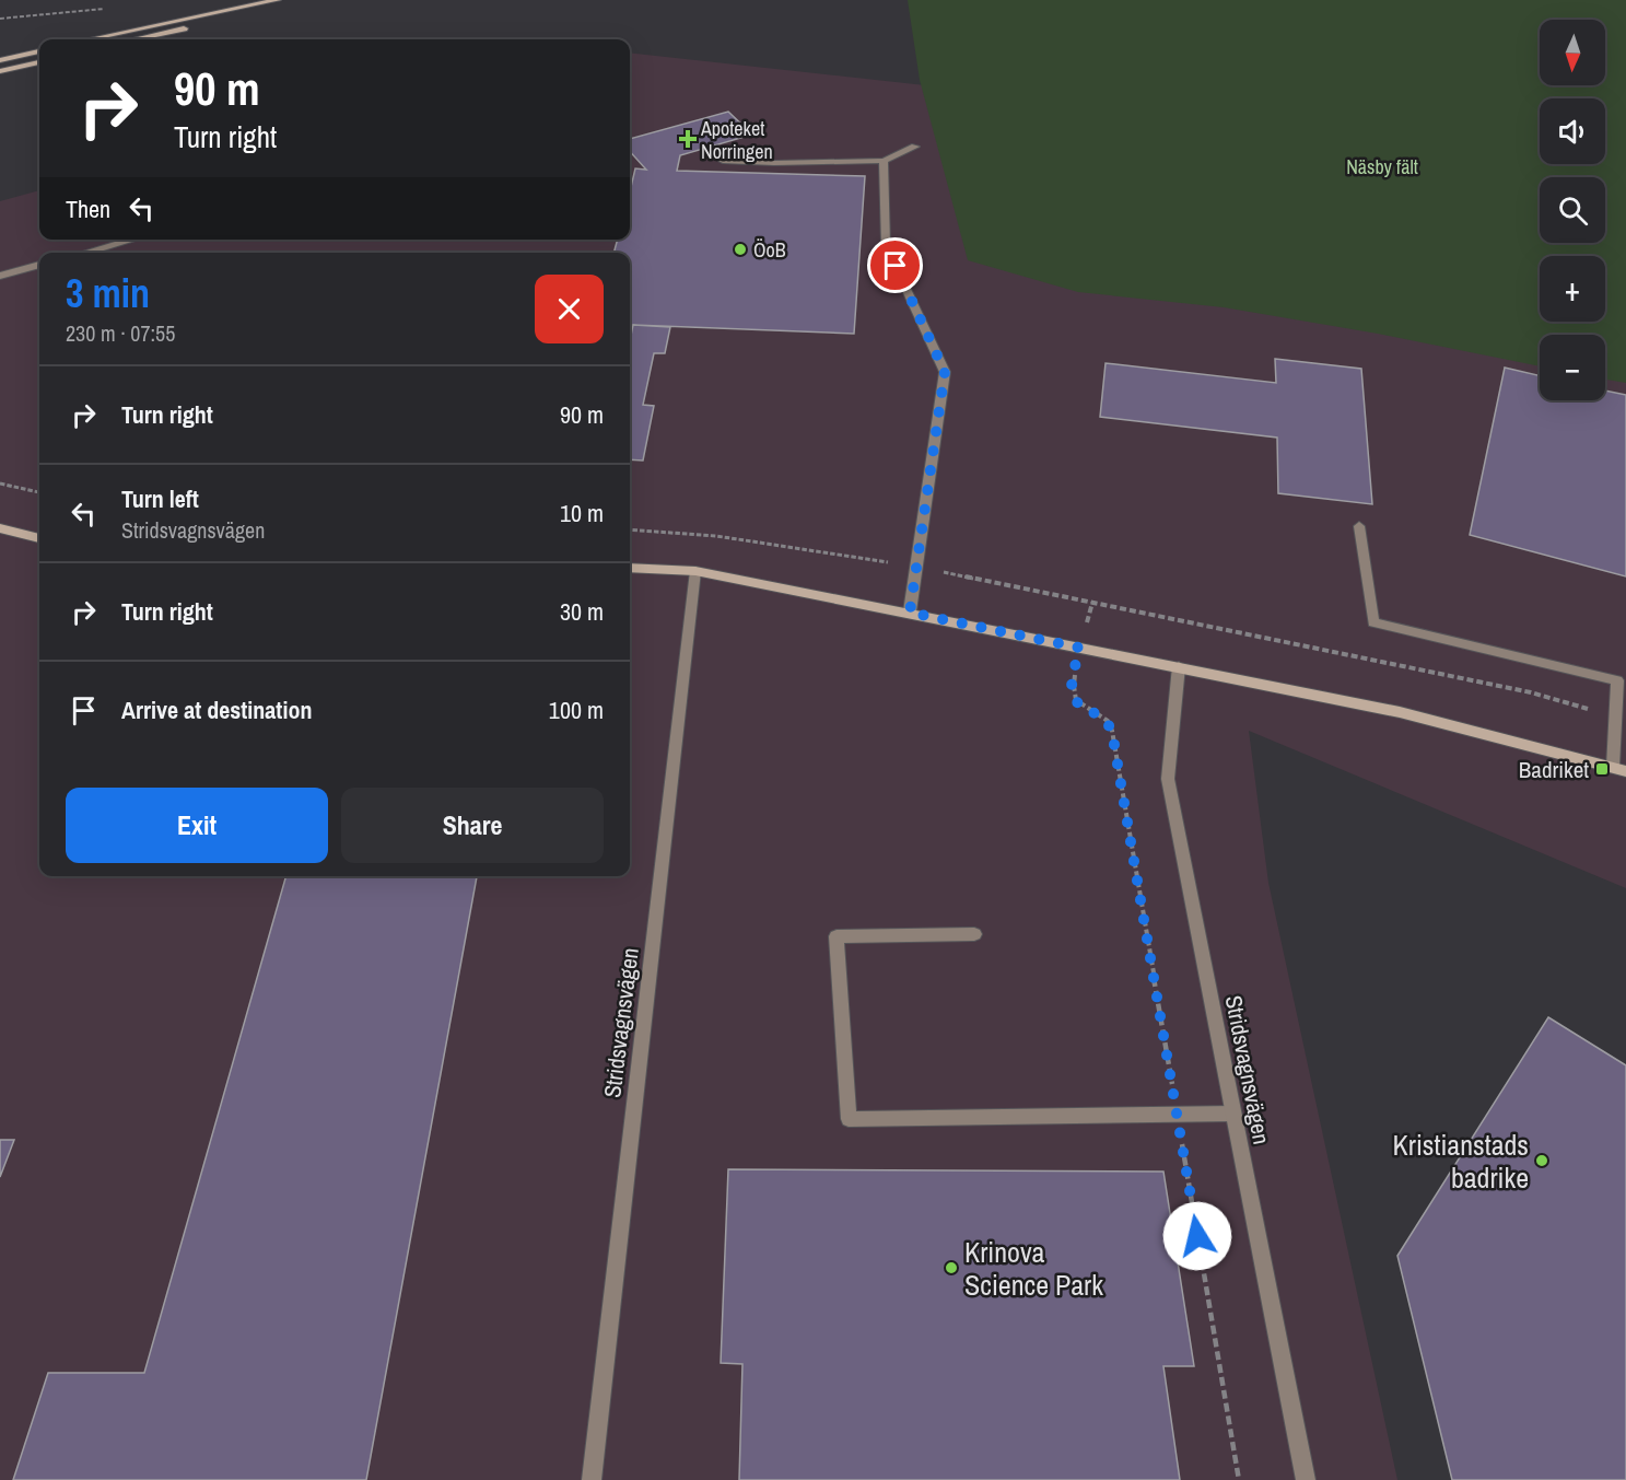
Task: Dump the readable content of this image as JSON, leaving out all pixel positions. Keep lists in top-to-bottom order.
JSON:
{
  "streets": {
    "street": ["Stridsvagnsvägen"]
  },
  "parks": ["Näsby fält"],
  "places": {
    "health": ["Apoteket Norringen"],
    "other": ["ÖoB", "Kristianstads badrike", "Krinova Science Park"],
    "transit": ["Badriket"]
  },
  "north": "bottom",
  "page": {
    "map_buttons": ["+", "−"],
    "turn": ["90 m", "Turn right"],
    "then": "Then",
    "heading": ["3 min", "230 m · 07:55"],
    "list": [
      {
        "name": "Turn right",
        "value": "90 m"
      },
      {
        "name": "Turn left",
        "note": "Stridsvagnsvägen",
        "value": "10 m"
      },
      {
        "name": "Turn right",
        "value": "30 m"
      },
      {
        "name": "Arrive at destination",
        "value": "100 m"
      }
    ],
    "buttons": ["Exit", "Share"]
  }
}
